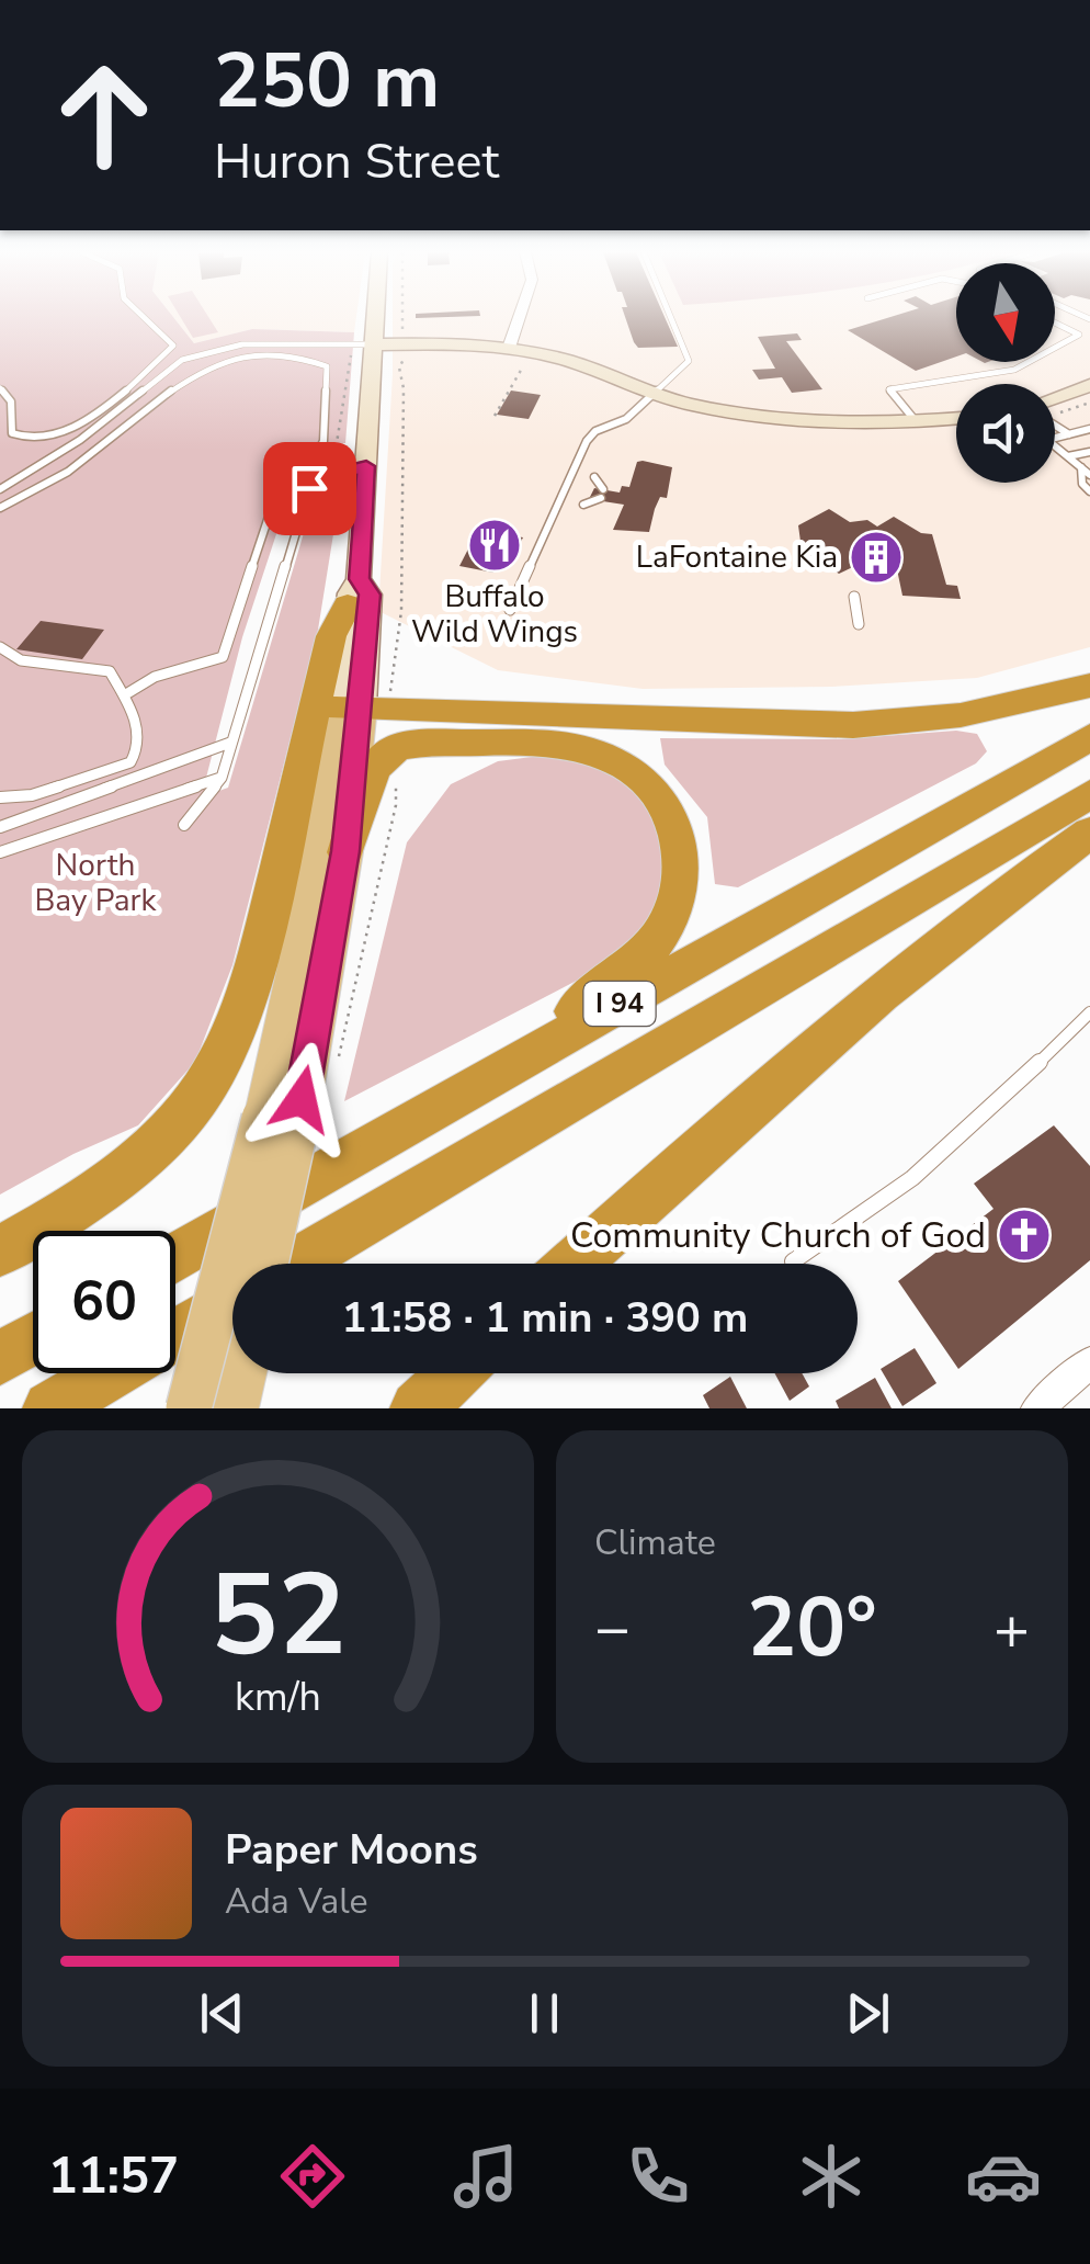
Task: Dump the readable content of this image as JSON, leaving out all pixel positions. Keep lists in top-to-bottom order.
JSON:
{
  "streets": {
    "highway": ["I 94"]
  },
  "parks": ["North Bay Park"],
  "places": {
    "restaurant": ["Buffalo Wild Wings"],
    "building": ["LaFontaine Kia"],
    "church": ["Community Church of God"]
  },
  "north": "bottom",
  "page": {
    "turn": ["250 m", "Huron Street"],
    "limit": "60",
    "trip": "11:58 · 1 min · 390 m",
    "tile": "Climate",
    "heat": ["−", "20°", "+"],
    "song": ["Paper Moons", "Ada Vale"],
    "tabs": "11:57",
    "gauge": ["52", "km/h"]
  }
}
